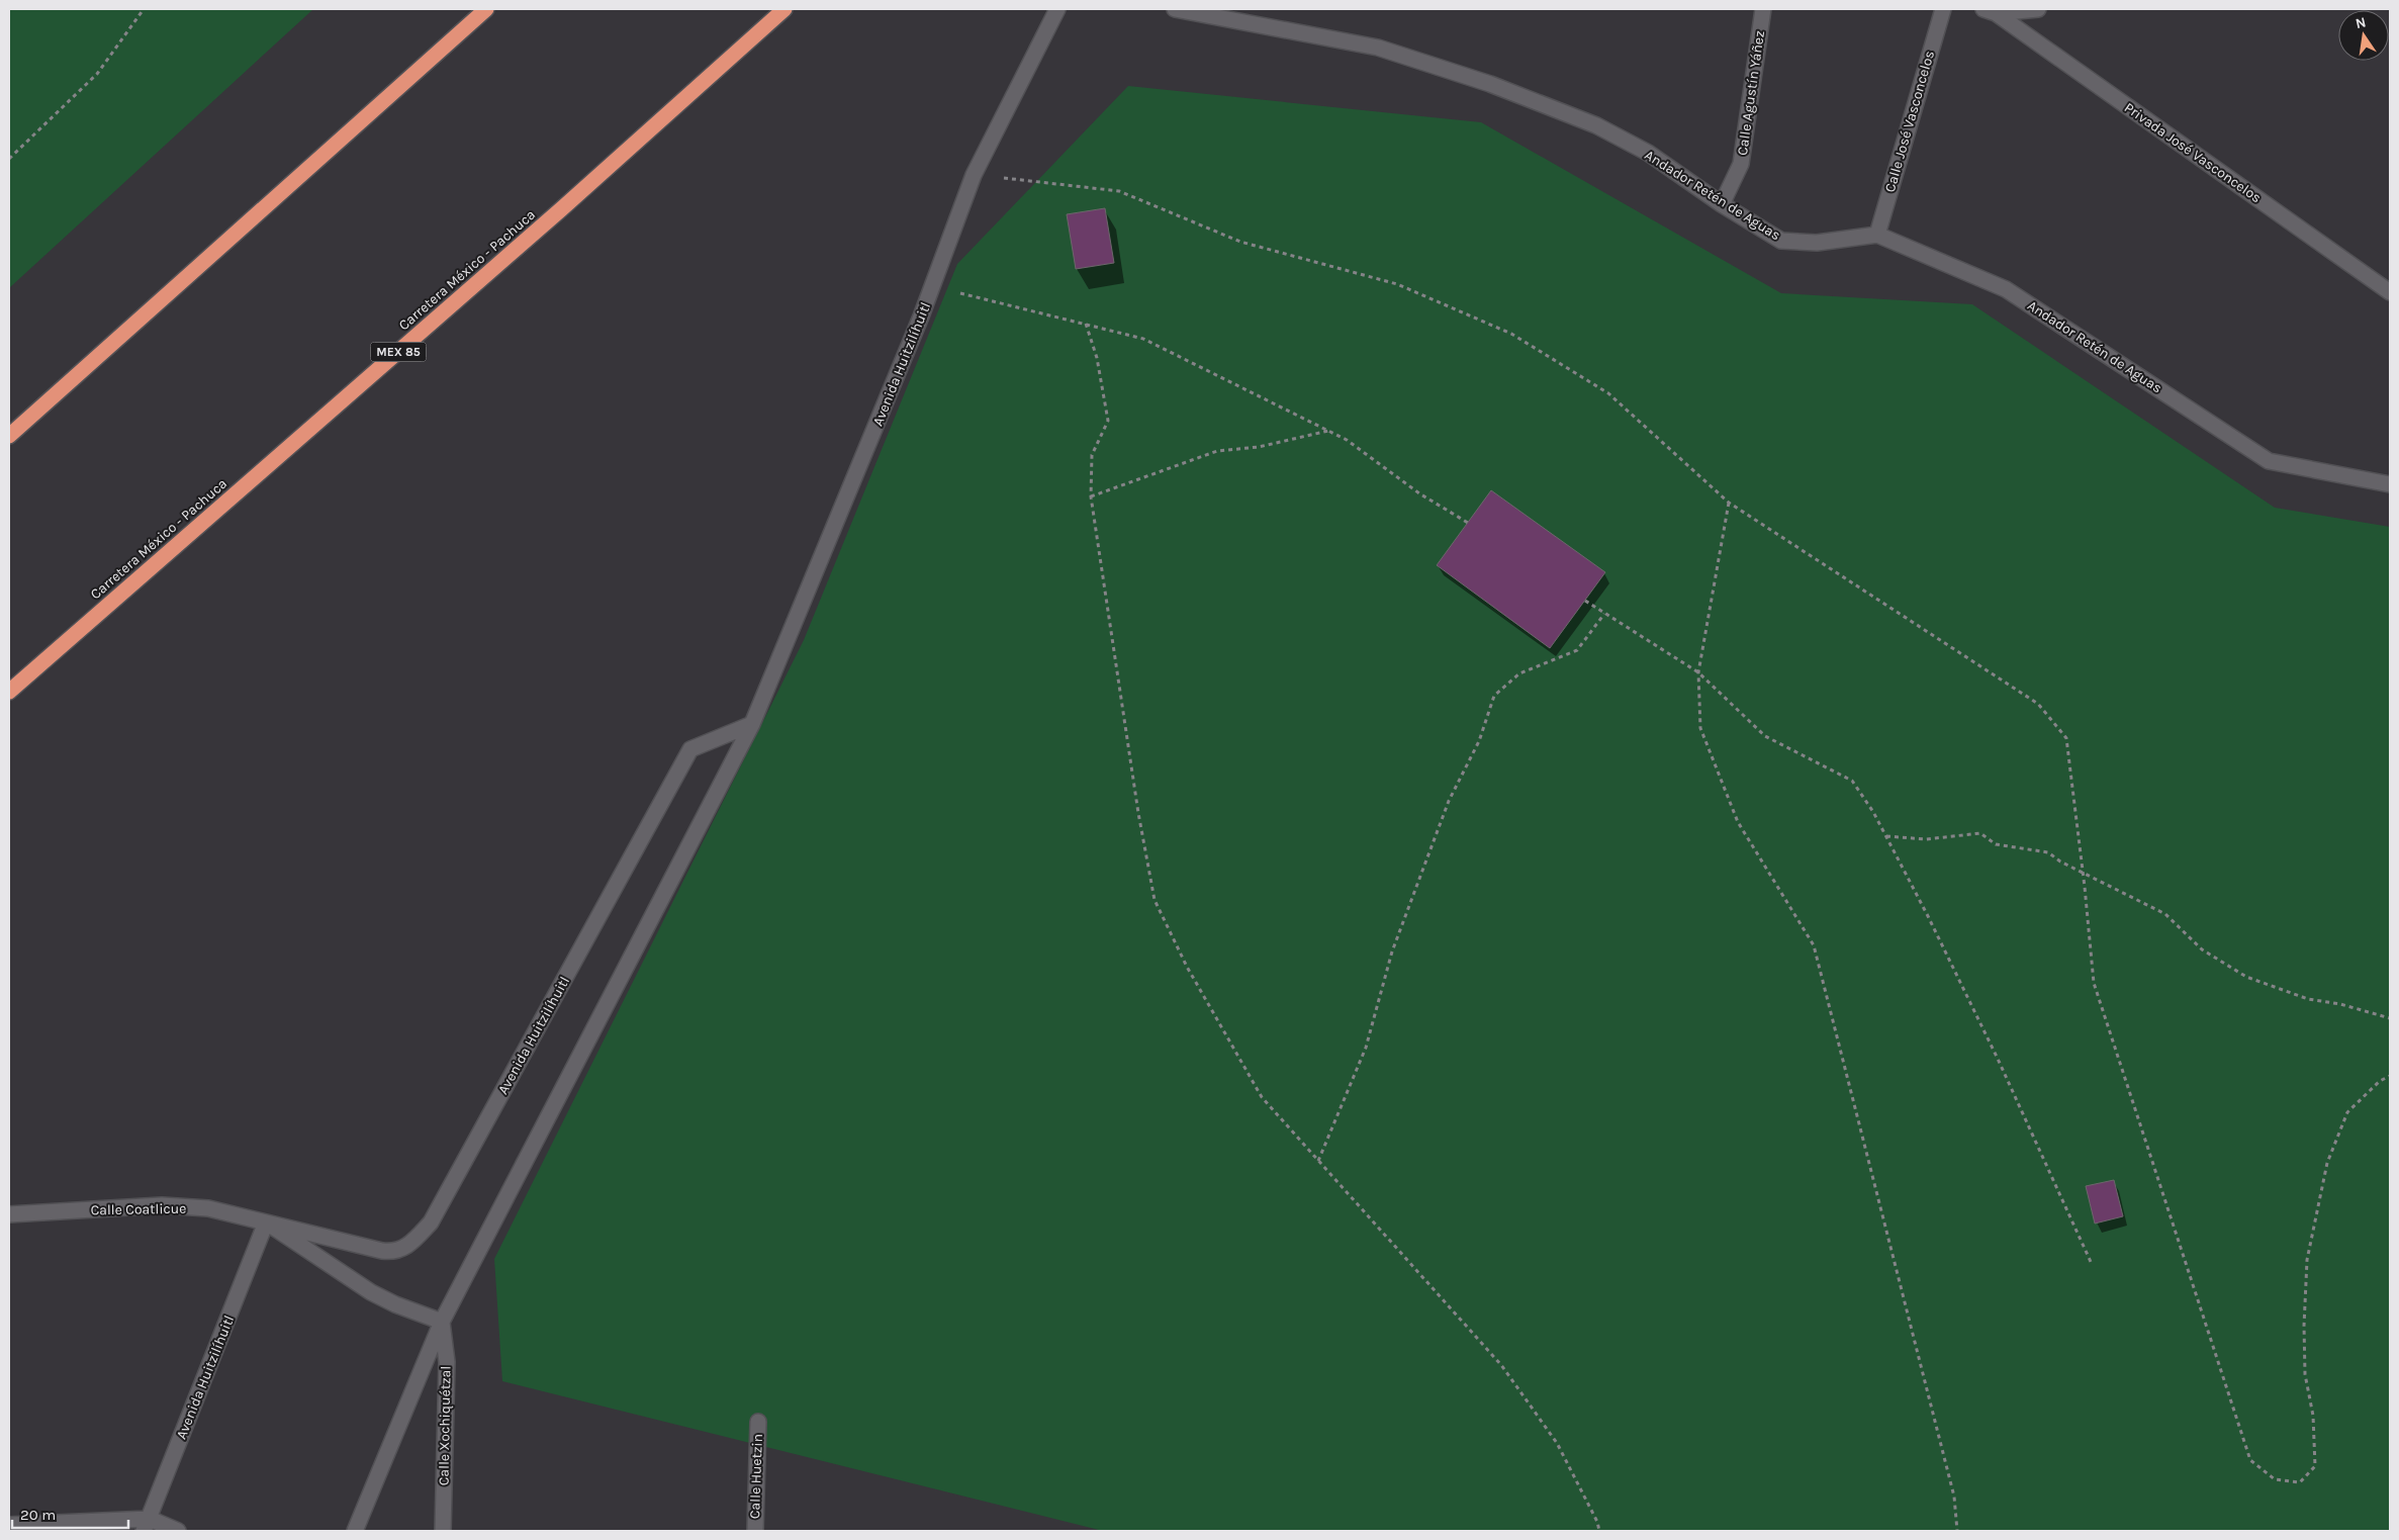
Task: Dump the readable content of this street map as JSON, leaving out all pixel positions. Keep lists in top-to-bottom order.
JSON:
{
  "streets": {
    "highway": ["Carretera México - Pachuca", "MEX 85"],
    "street": [
      "Calle Agustín Yáñez",
      "Calle José Vasconcelos",
      "Privada José Vasconcelos",
      "Andador Retén de Aguas",
      "Avenida Huitzilíhuitl",
      "Calle Coatlicue",
      "Calle Xochiquétzal",
      "Calle Huetzin"
    ]
  },
  "crossings": [
    ["Calle Agustín Yáñez", "Andador Retén de Aguas"],
    ["Calle José Vasconcelos", "Andador Retén de Aguas"],
    ["Avenida Huitzilíhuitl", "Calle Coatlicue"],
    ["Avenida Huitzilíhuitl", "Calle Xochiquétzal"]
  ],
  "scale_bar": "20 m",
  "north": "top"
}
